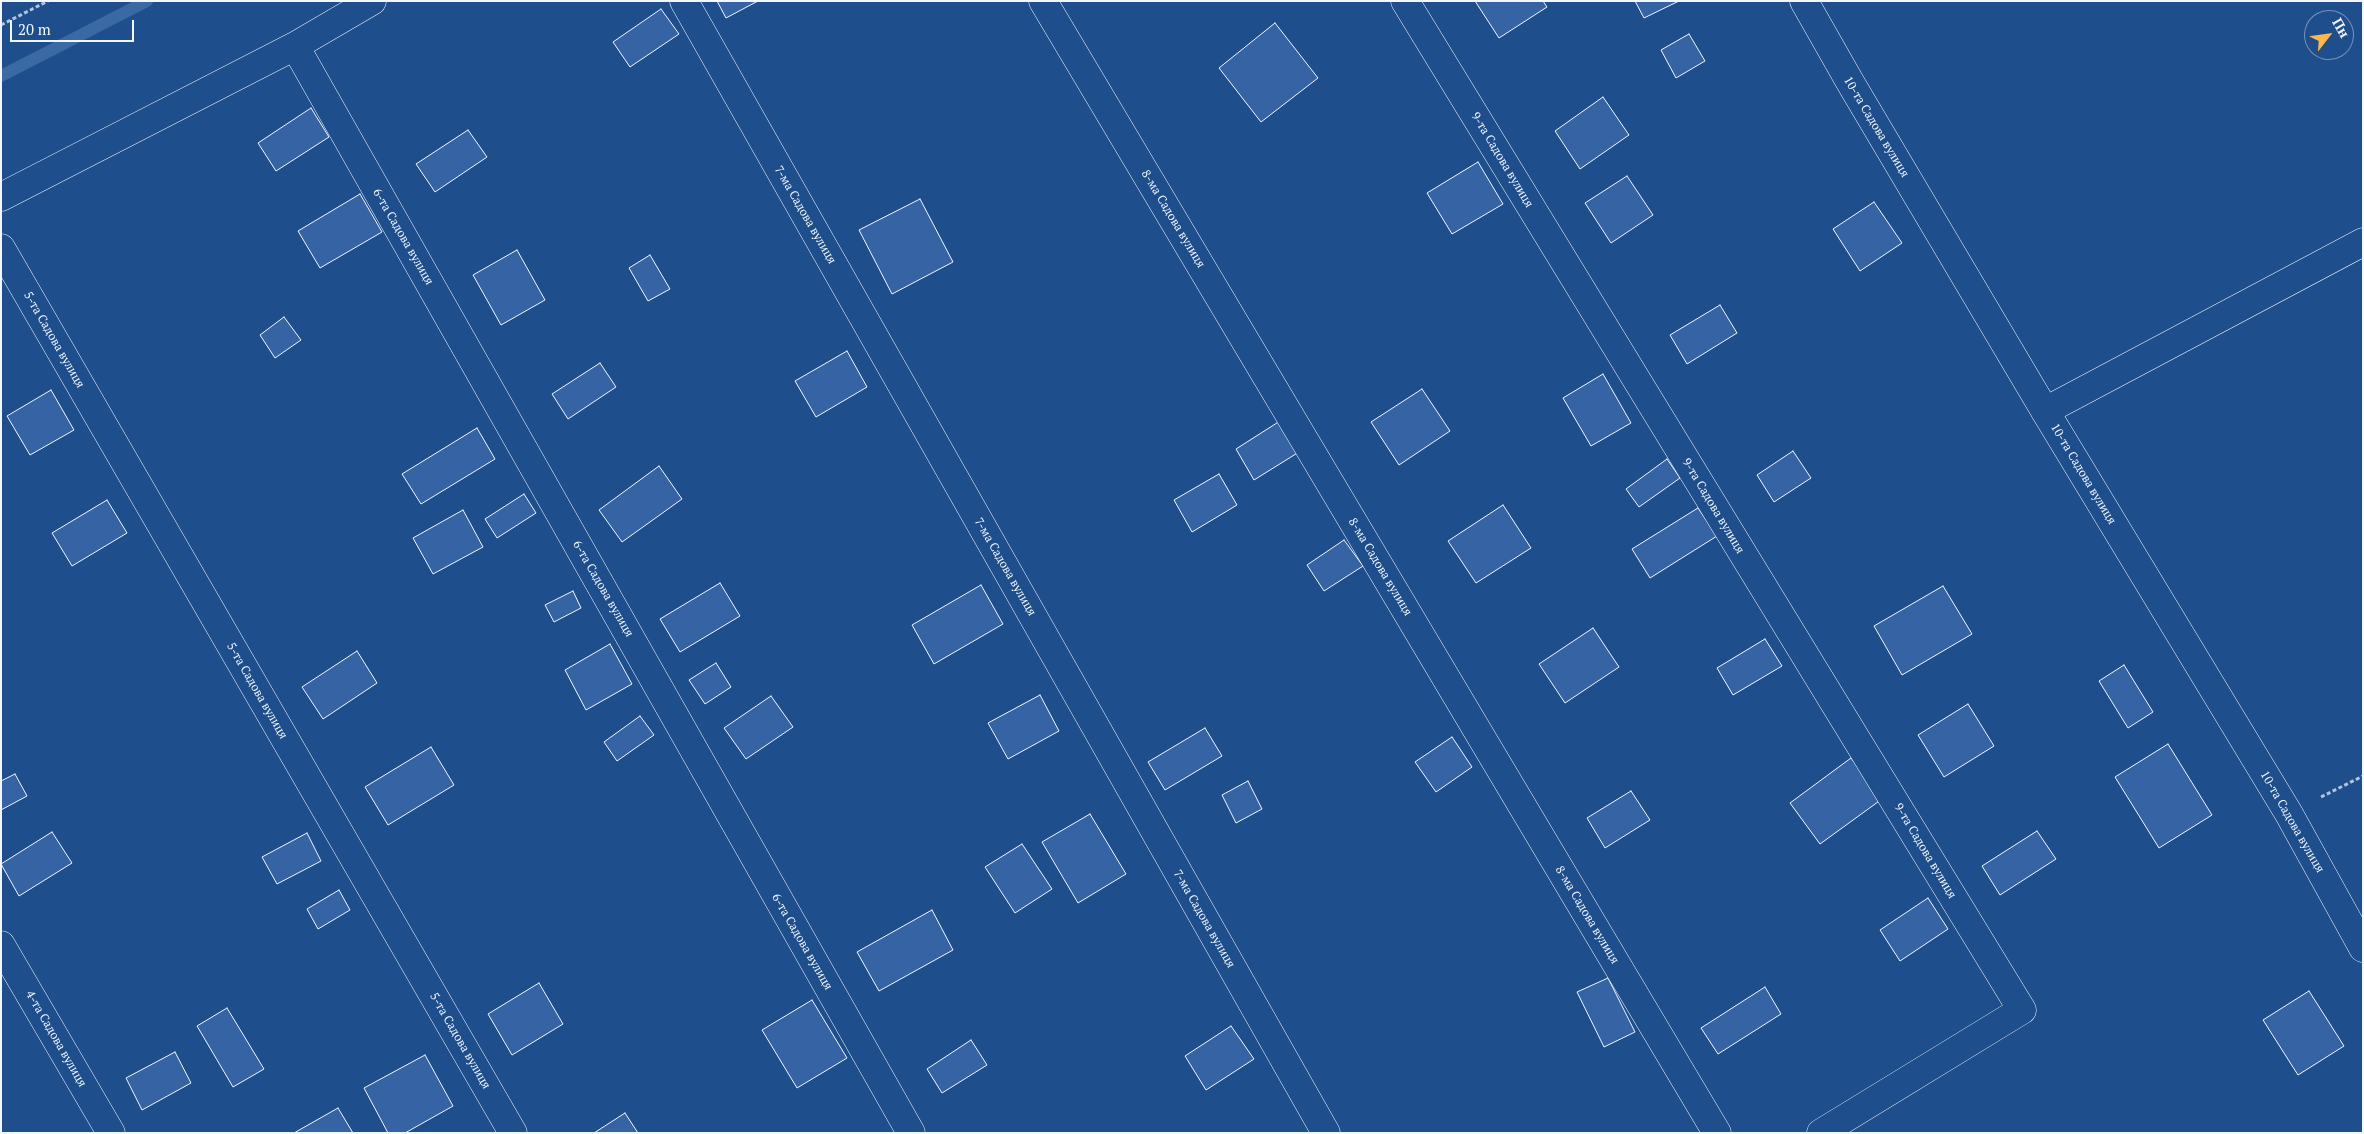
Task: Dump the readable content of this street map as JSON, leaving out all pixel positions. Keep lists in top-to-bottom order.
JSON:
{
  "streets": {
    "street": [
      "10-та Садова вулиця",
      "9-та Садова вулиця",
      "7-ма Садова вулиця",
      "8-ма Садова вулиця",
      "6-та Садова вулиця",
      "5-та Садова вулиця",
      "4-та Садова вулиця"
    ]
  },
  "scale_bar": "20 m",
  "north": "top right"
}
